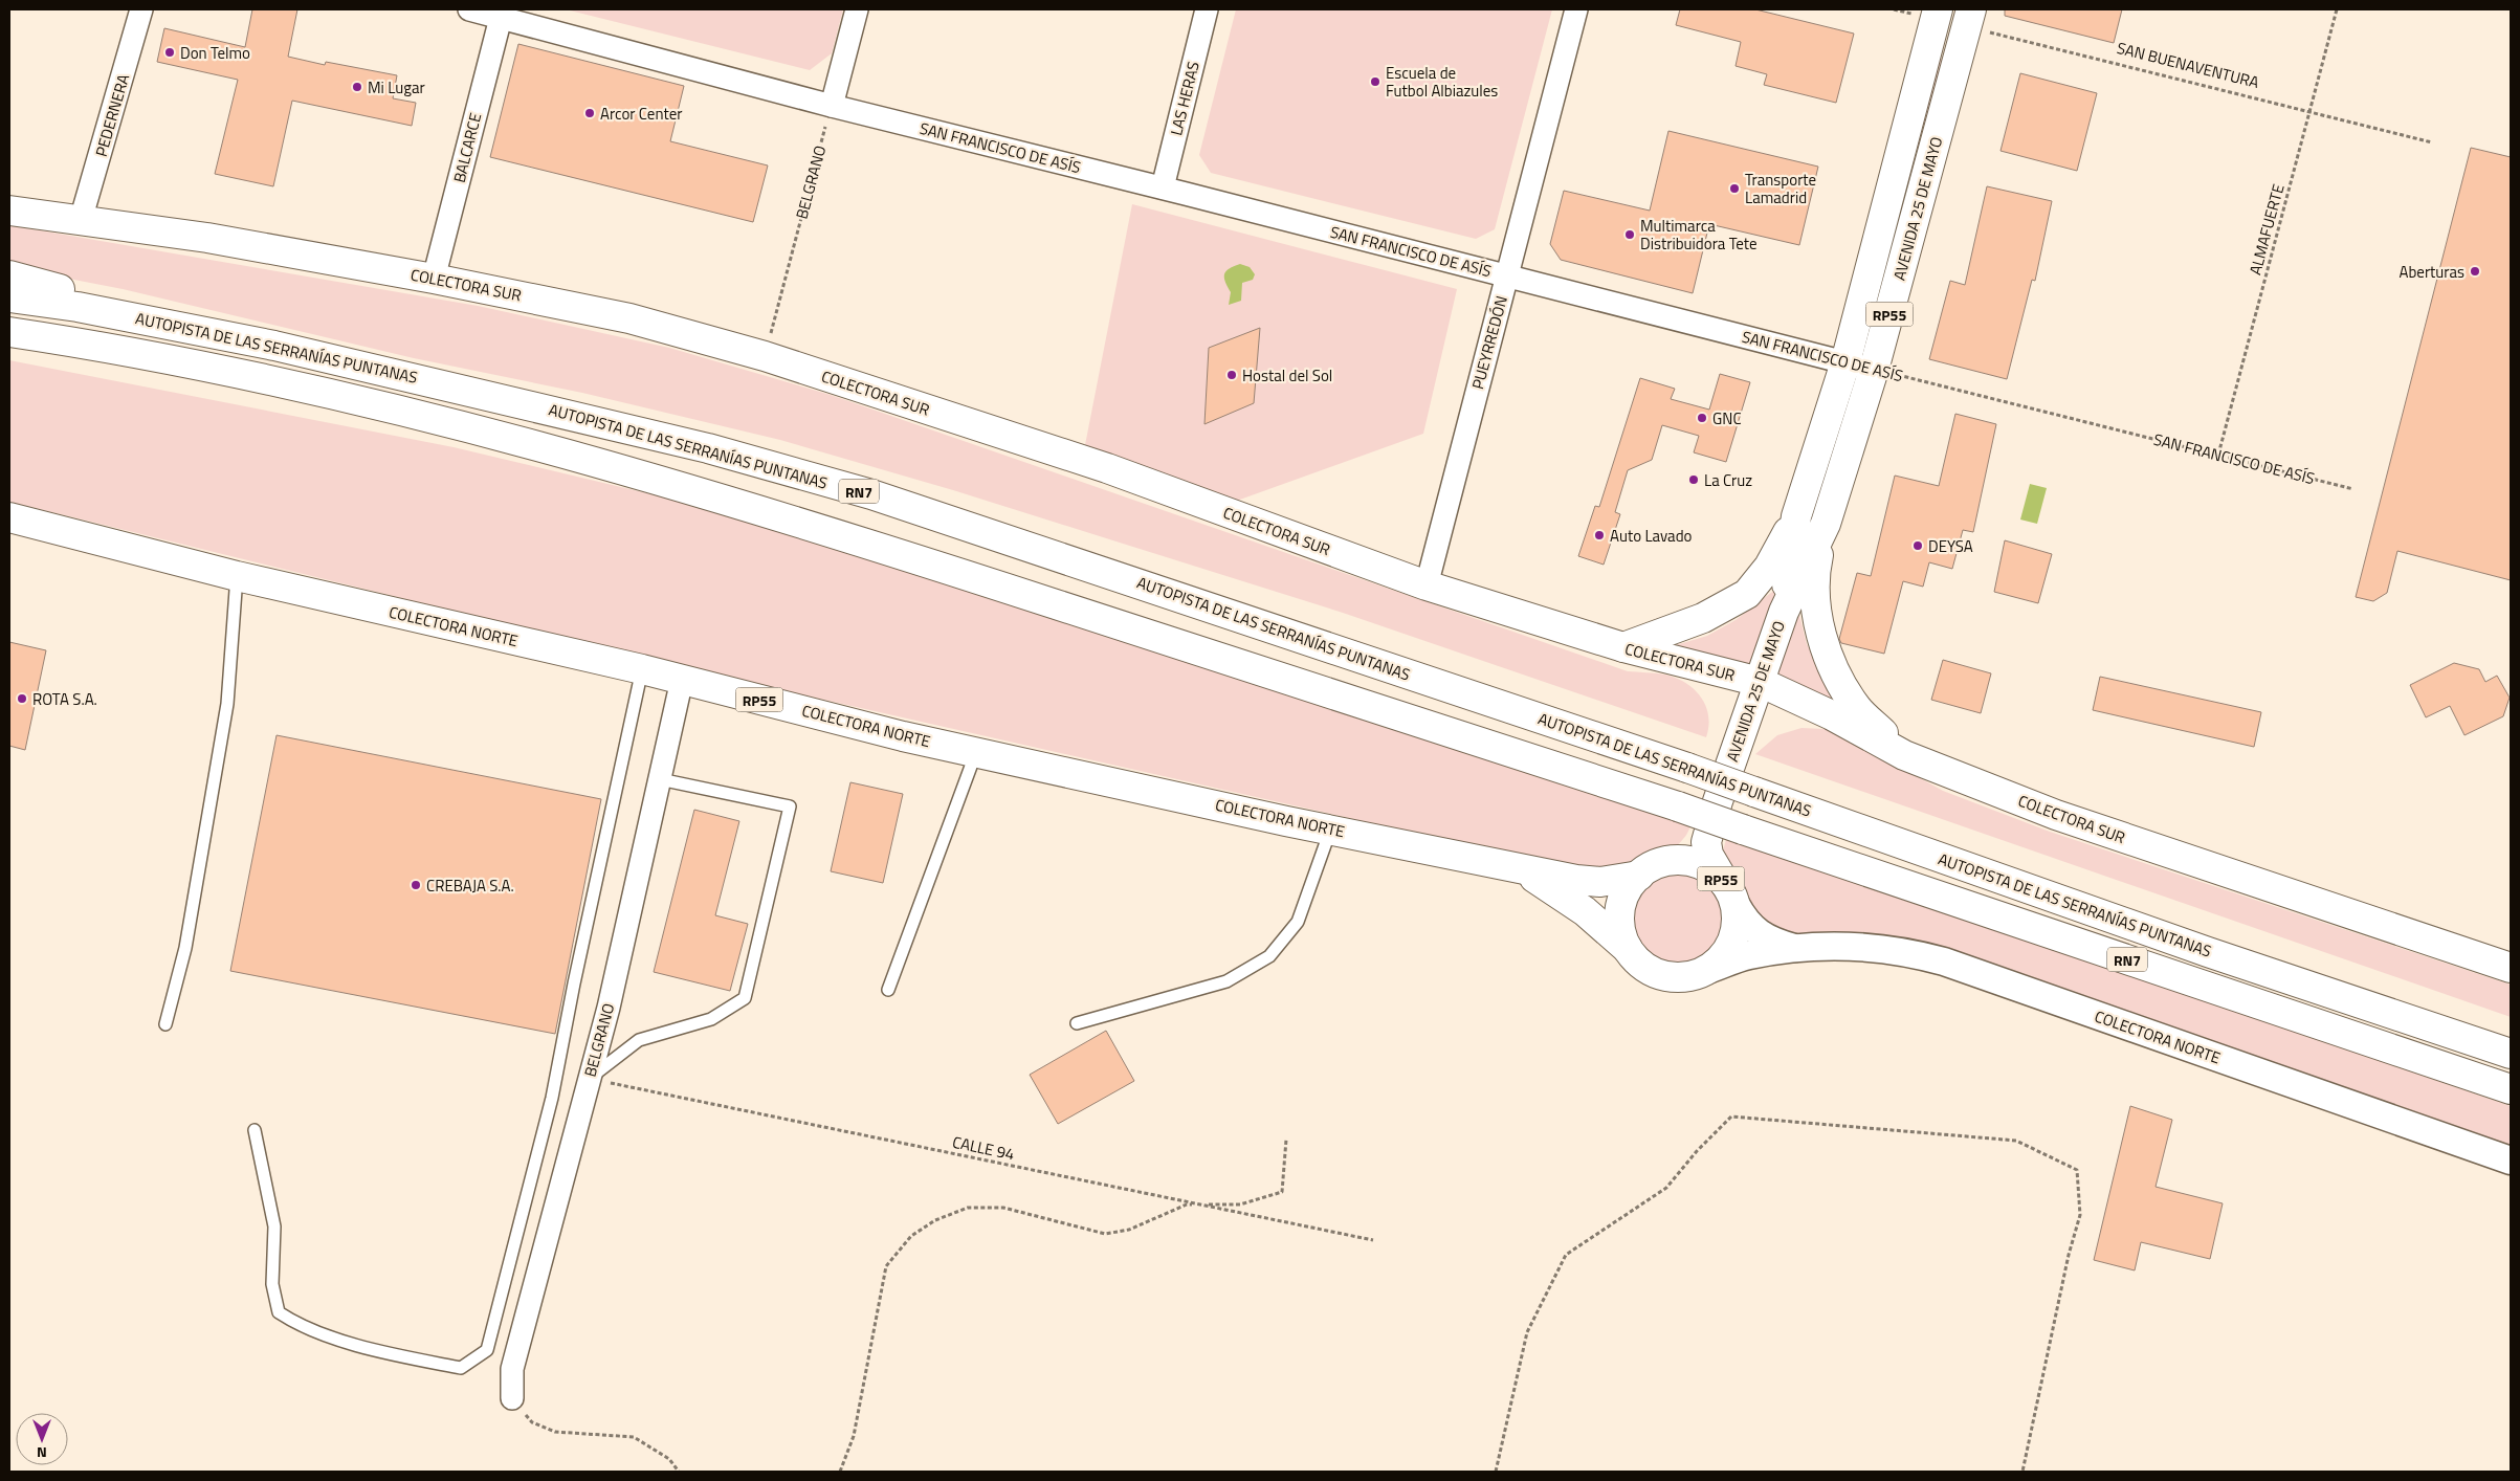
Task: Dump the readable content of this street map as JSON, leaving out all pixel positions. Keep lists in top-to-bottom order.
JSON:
{
  "streets": {
    "main road": [
      "AVENIDA 25 DE MAYO",
      "COLECTORA SUR",
      "RP55",
      "AUTOPISTA DE LAS SERRANÍAS PUNTANAS",
      "RN7",
      "COLECTORA NORTE"
    ],
    "street": [
      "LAS HERAS",
      "PEDERNERA",
      "BALCARCE",
      "SAN FRANCISCO DE ASÍS",
      "BELGRANO",
      "PUEYRREDÓN"
    ],
    "path": ["SAN BUENAVENTURA", "ALMAFUERTE", "CALLE 94"]
  },
  "crossings": [
    ["SAN BUENAVENTURA", "AVENIDA 25 DE MAYO"],
    ["SAN BUENAVENTURA", "ALMAFUERTE"],
    ["LAS HERAS", "SAN FRANCISCO DE ASÍS"],
    ["PEDERNERA", "COLECTORA SUR"],
    ["BALCARCE", "SAN FRANCISCO DE ASÍS"],
    ["BALCARCE", "COLECTORA SUR"],
    ["SAN FRANCISCO DE ASÍS", "BELGRANO"],
    ["SAN FRANCISCO DE ASÍS", "AVENIDA 25 DE MAYO"],
    ["SAN FRANCISCO DE ASÍS", "ALMAFUERTE"],
    ["SAN FRANCISCO DE ASÍS", "PUEYRREDÓN"],
    ["BELGRANO", "COLECTORA SUR"],
    ["BELGRANO", "COLECTORA NORTE"],
    ["BELGRANO", "CALLE 94"],
    ["AVENIDA 25 DE MAYO", "COLECTORA SUR"],
    ["AVENIDA 25 DE MAYO", "RP55"],
    ["AVENIDA 25 DE MAYO", "COLECTORA NORTE"],
    ["COLECTORA SUR", "PUEYRREDÓN"],
    ["RP55", "COLECTORA NORTE"]
  ],
  "places": [
    "Don Telmo",
    "Escuela de Futbol Albiazules",
    "Mi Lugar",
    "Arcor Center",
    "Transporte Lamadrid",
    "Multimarca Distribuidora Tete",
    "Aberturas",
    "Hostal del Sol",
    "GNC",
    "La Cruz",
    "Auto Lavado",
    "DEYSA",
    "ROTA S.A.",
    "CREBAJA S.A."
  ],
  "north": "bottom"
}
